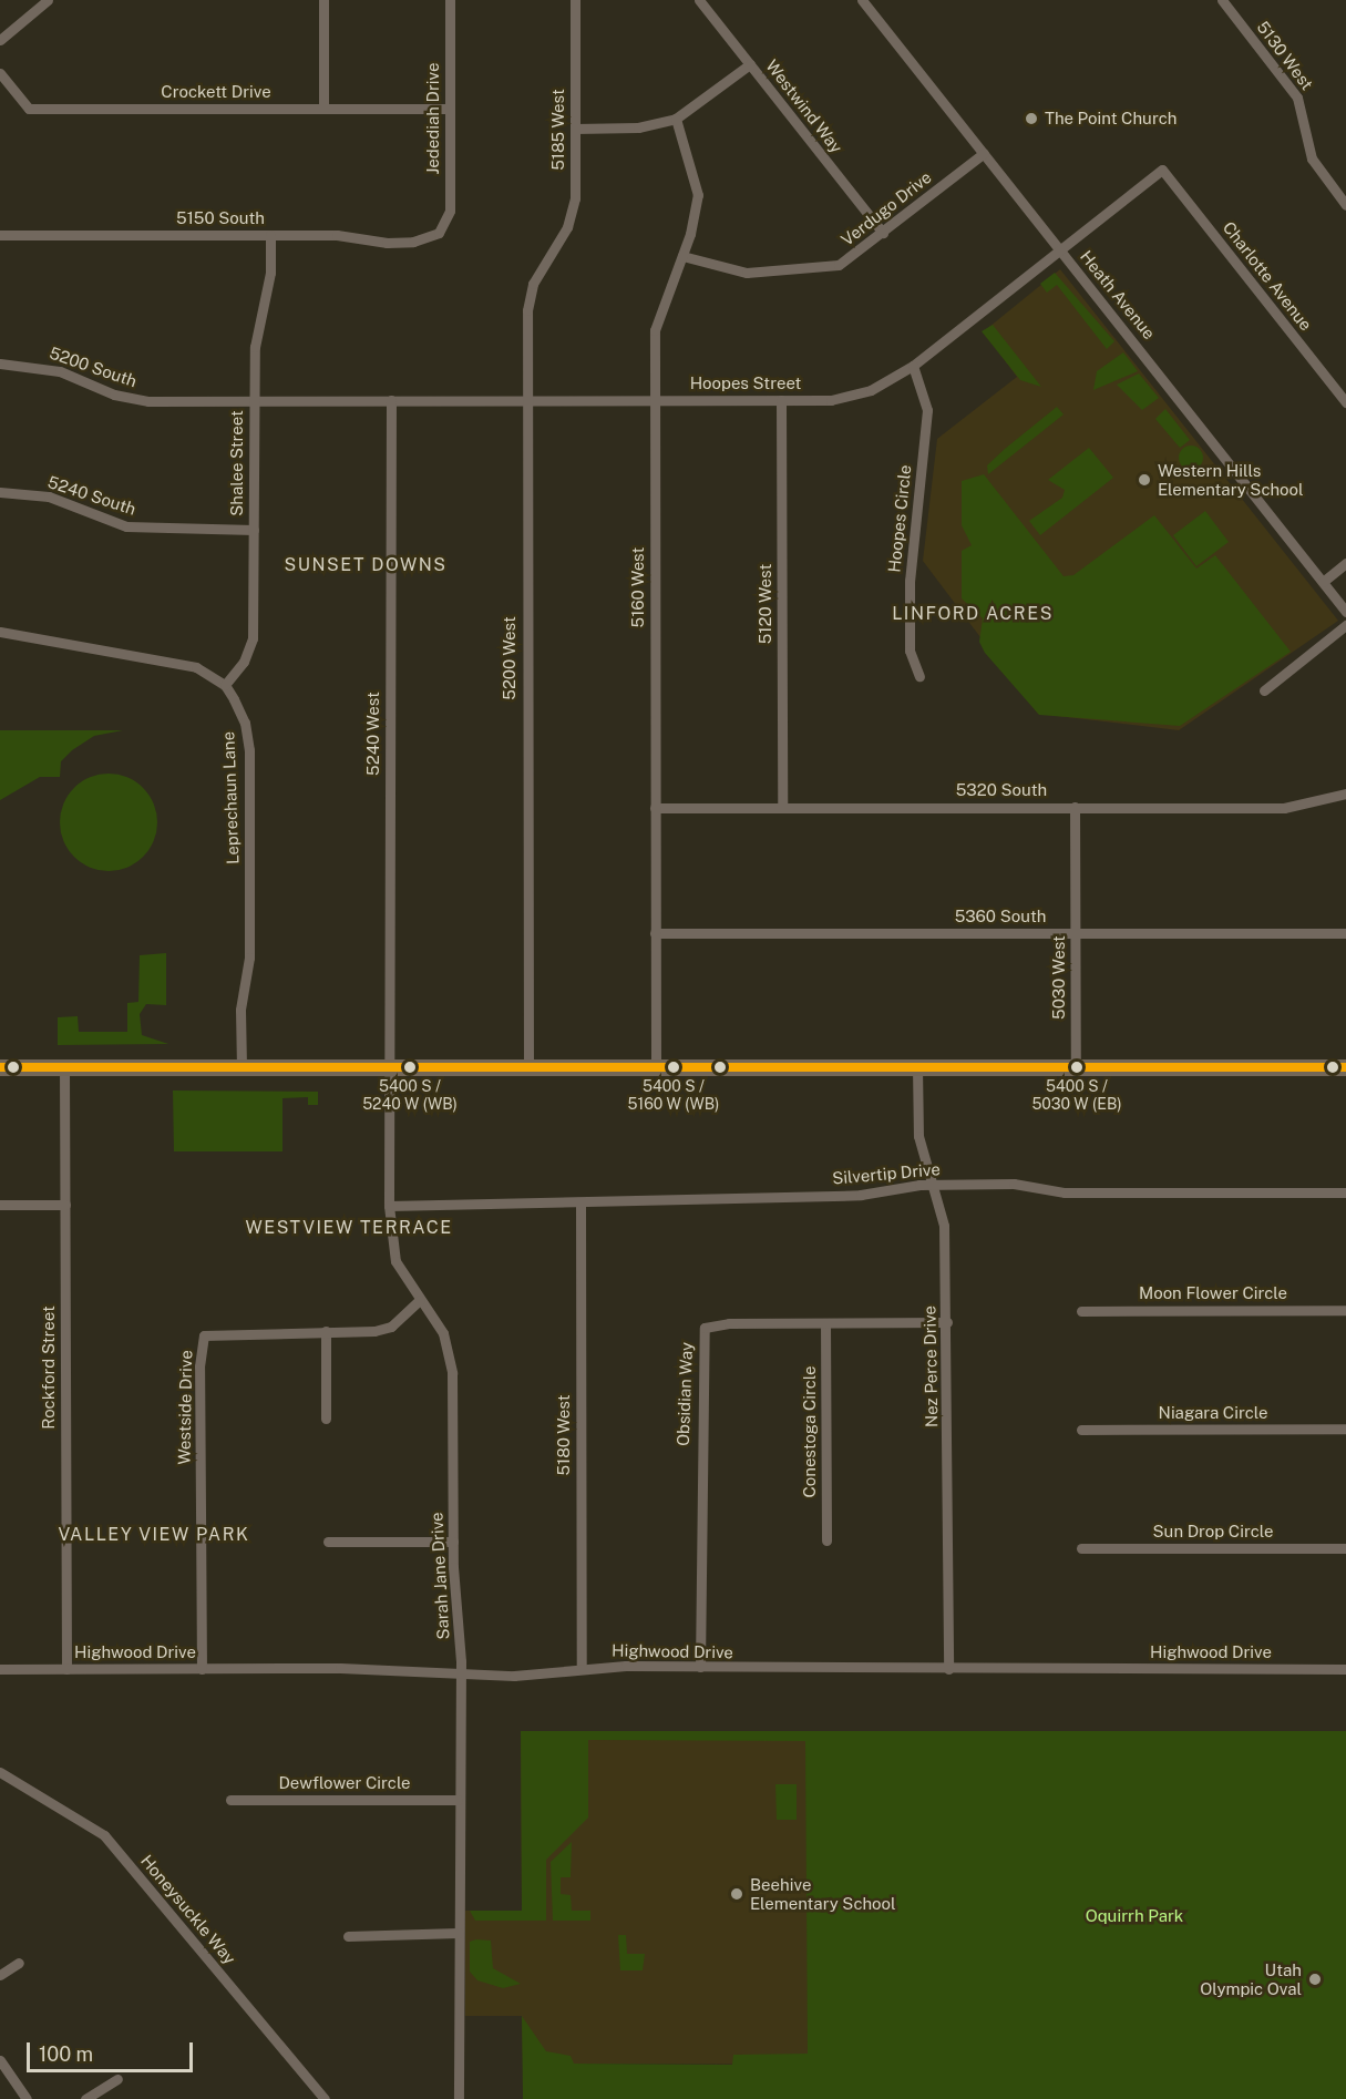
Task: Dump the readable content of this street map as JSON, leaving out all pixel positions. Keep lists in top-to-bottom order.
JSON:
{
  "streets": {
    "street": [
      "5130 West",
      "Crockett Drive",
      "Westwind Way",
      "Jedediah Drive",
      "5185 West",
      "Verdugo Drive",
      "5150 South",
      "Charlotte Avenue",
      "Heath Avenue",
      "5200 South",
      "Hoopes Street",
      "Shalee Street",
      "5240 South",
      "Hoopes Circle",
      "5160 West",
      "5120 West",
      "5200 West",
      "5240 West",
      "5320 South",
      "Leprechaun Lane",
      "5360 South",
      "5030 West",
      "Silvertip Drive",
      "Moon Flower Circle",
      "Nez Perce Drive",
      "Rockford Street",
      "Obsidian Way",
      "Westside Drive",
      "Niagara Circle",
      "Conestoga Circle",
      "5180 West",
      "Sun Drop Circle",
      "Sarah Jane Drive",
      "Highwood Drive",
      "Dewflower Circle",
      "Honeysuckle Way"
    ]
  },
  "crossings": [
    ["Crockett Drive", "Jedediah Drive"],
    ["Westwind Way", "Verdugo Drive"],
    ["Jedediah Drive", "5150 South"],
    ["5185 West", "5200 West"],
    ["Verdugo Drive", "Heath Avenue"],
    ["Verdugo Drive", "5160 West"],
    ["5150 South", "Shalee Street"],
    ["Charlotte Avenue", "Hoopes Street"],
    ["Heath Avenue", "Hoopes Street"],
    ["5200 South", "Hoopes Street"],
    ["5200 South", "Shalee Street"],
    ["Hoopes Street", "Shalee Street"],
    ["Hoopes Street", "Hoopes Circle"],
    ["Hoopes Street", "5160 West"],
    ["Hoopes Street", "5120 West"],
    ["Hoopes Street", "5200 West"],
    ["Hoopes Street", "5240 West"],
    ["Shalee Street", "5240 South"],
    ["Shalee Street", "Leprechaun Lane"],
    ["5160 West", "5320 South"],
    ["5160 West", "5360 South"],
    ["5120 West", "5320 South"],
    ["5240 West", "Sarah Jane Drive"],
    ["5320 South", "5030 West"],
    ["5360 South", "5030 West"],
    ["Silvertip Drive", "Nez Perce Drive"],
    ["Silvertip Drive", "5180 West"],
    ["Silvertip Drive", "Sarah Jane Drive"],
    ["Nez Perce Drive", "Obsidian Way"],
    ["Nez Perce Drive", "Highwood Drive"],
    ["Rockford Street", "Highwood Drive"],
    ["Obsidian Way", "Conestoga Circle"],
    ["Obsidian Way", "Highwood Drive"],
    ["Westside Drive", "Sarah Jane Drive"],
    ["Westside Drive", "Highwood Drive"],
    ["5180 West", "Highwood Drive"],
    ["Sarah Jane Drive", "Highwood Drive"],
    ["Sarah Jane Drive", "Dewflower Circle"]
  ],
  "districts": [
    "SUNSET DOWNS",
    "LINFORD ACRES",
    "WESTVIEW TERRACE",
    "VALLEY VIEW PARK"
  ],
  "parks": ["Oquirrh Park"],
  "places": [
    "The Point Church",
    "Western Hills Elementary School",
    "5400 S / 5240 W (WB)",
    "5400 S / 5160 W (WB)",
    "5400 S / 5030 W (EB)",
    "Beehive Elementary School",
    "Utah Olympic Oval"
  ],
  "scale_bar": "100 m"
}
